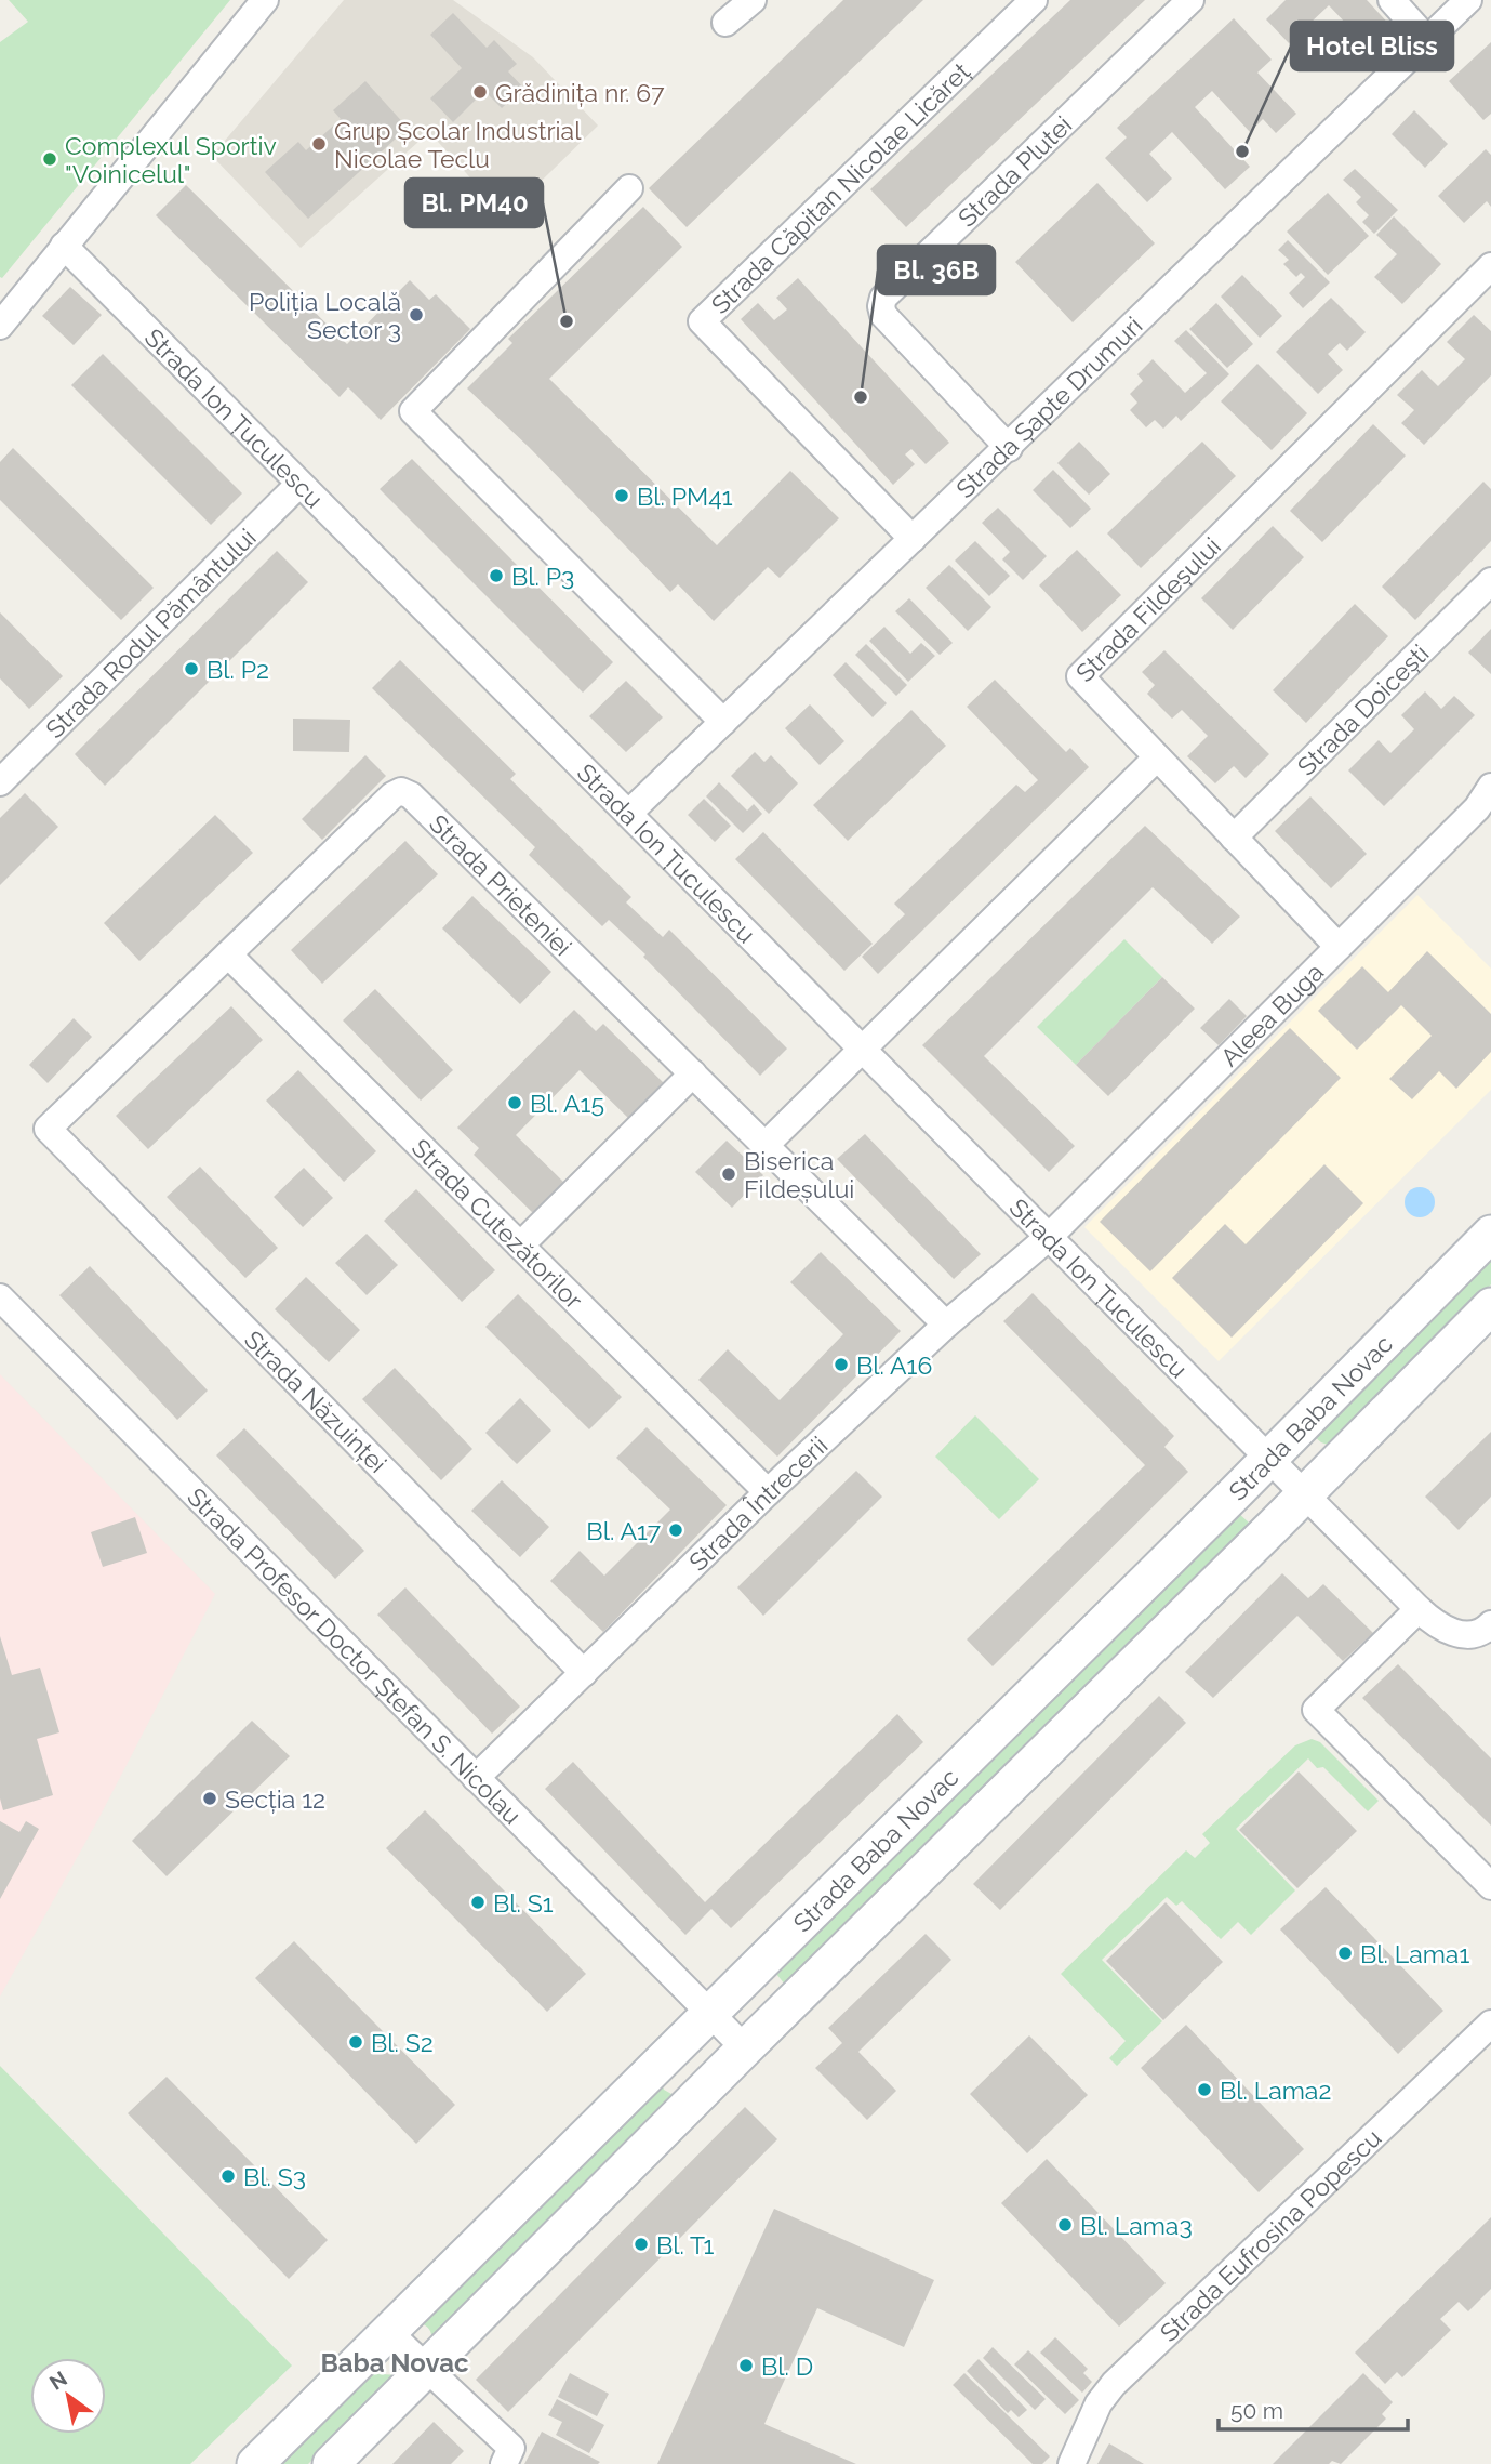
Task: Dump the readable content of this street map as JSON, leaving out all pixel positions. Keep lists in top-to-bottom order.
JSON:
{
  "streets": {
    "main road": ["Strada Baba Novac"],
    "street": [
      "Strada Plutei",
      "Strada Căpitan Nicolae Licăreț",
      "Strada Șapte Drumuri",
      "Strada Ion Țuculescu",
      "Strada Fildeșului",
      "Strada Rodul Pământului",
      "Strada Doicești",
      "Strada Prieteniei",
      "Aleea Buga",
      "Strada Cutezătorilor",
      "Strada Năzuinței",
      "Strada Întrecerii",
      "Strada Profesor Doctor Ștefan S. Nicolau",
      "Strada Eufrosina Popescu"
    ]
  },
  "crossings": [
    ["Strada Plutei", "Strada Șapte Drumuri"],
    ["Strada Căpitan Nicolae Licăreț", "Strada Șapte Drumuri"],
    ["Strada Șapte Drumuri", "Strada Ion Țuculescu"],
    ["Strada Ion Țuculescu", "Strada Rodul Pământului"],
    ["Strada Ion Țuculescu", "Aleea Buga"],
    ["Strada Ion Țuculescu", "Strada Baba Novac"],
    ["Strada Ion Țuculescu", "Strada Întrecerii"],
    ["Strada Prieteniei", "Strada Cutezătorilor"],
    ["Strada Prieteniei", "Strada Năzuinței"],
    ["Strada Prieteniei", "Strada Întrecerii"],
    ["Aleea Buga", "Strada Întrecerii"],
    ["Strada Cutezătorilor", "Strada Întrecerii"],
    ["Strada Năzuinței", "Strada Întrecerii"],
    ["Strada Baba Novac", "Strada Profesor Doctor Ștefan S. Nicolau"],
    ["Strada Întrecerii", "Strada Profesor Doctor Ștefan S. Nicolau"]
  ],
  "districts": ["Baba Novac"],
  "places": [
    "Grădinița nr. 67",
    "Grup Școlar Industrial Nicolae Teclu",
    "Hotel Bliss",
    "Complexul Sportiv \"Voinicelul\"",
    "Poliția Locală Sector 3",
    "Bl. PM40",
    "Bl. 36B",
    "Bl. PM41",
    "Bl. P3",
    "Bl. P2",
    "Bl. A15",
    "Biserica Fildeșului",
    "Bl. A16",
    "Bl. A17",
    "Secția 12",
    "Bl. S1",
    "Bl. Lama1",
    "Bl. S2",
    "Bl. Lama2",
    "Bl. S3",
    "Bl. Lama3",
    "Bl. T1",
    "Bl. D"
  ],
  "scale_bar": "50 m",
  "north": "top left"
}
